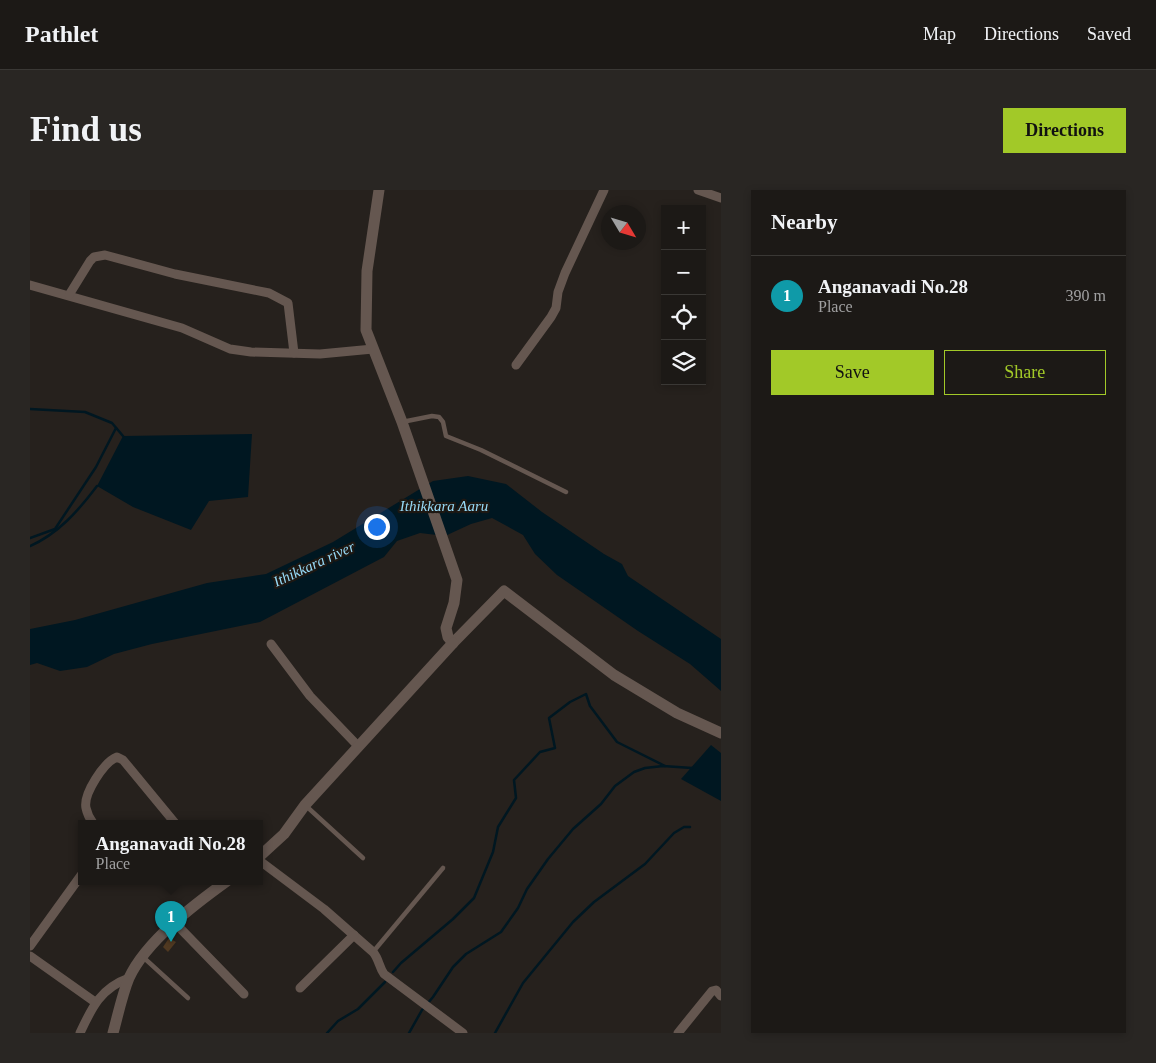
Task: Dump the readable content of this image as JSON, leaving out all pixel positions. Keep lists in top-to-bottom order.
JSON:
{
  "water": ["Ithikkara Aaru", "Ithikkara river"],
  "north": "bottom right",
  "page": {
    "header": "Pathlet",
    "nav": ["Map", "Directions", "Saved"],
    "buttons": [
      "Directions",
      ["Save", "Share"]
    ],
    "title": "Find us",
    "heading": "Nearby",
    "map_buttons": ["+", "−"],
    "list": [
      {
        "mark": "1",
        "name": "Anganavadi No.28",
        "note": "Place",
        "value": "390 m"
      }
    ],
    "popup": ["Anganavadi No.28", "Place"],
    "pins": "1"
  }
}
